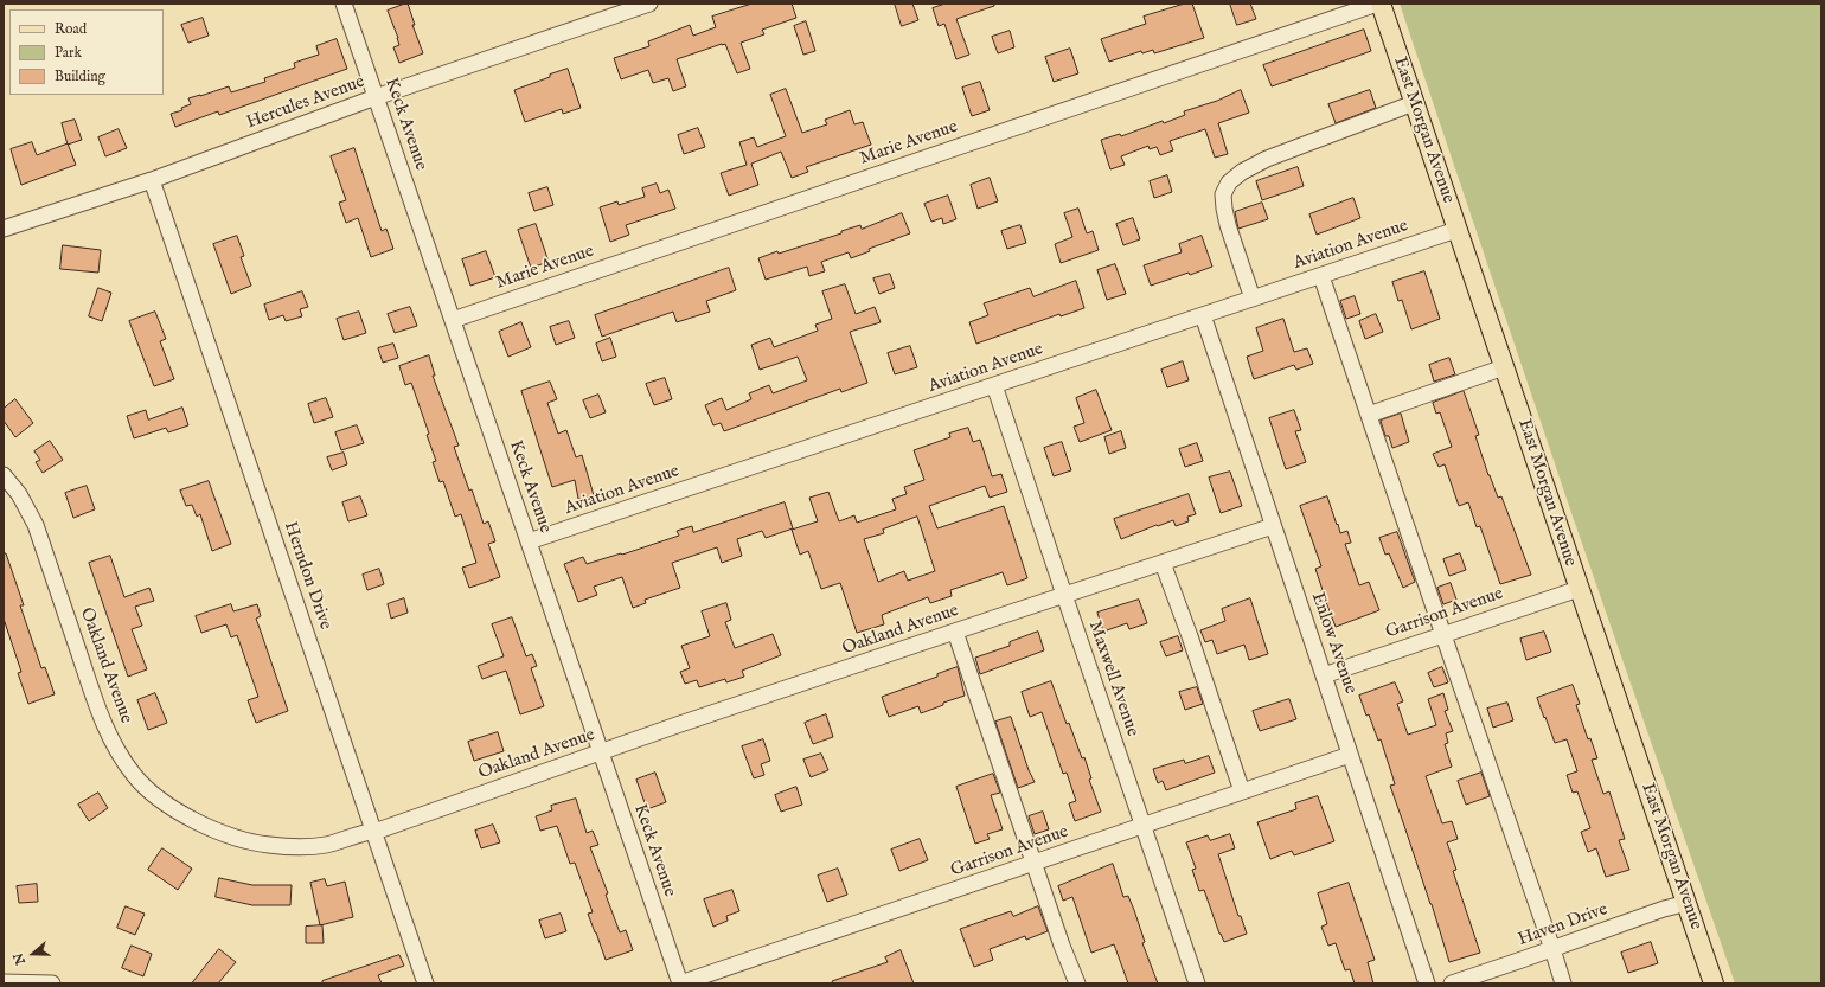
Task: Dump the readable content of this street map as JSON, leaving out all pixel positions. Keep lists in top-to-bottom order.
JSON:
{
  "streets": {
    "main road": ["East Morgan Avenue"],
    "street": [
      "Hercules Avenue",
      "Keck Avenue",
      "Marie Avenue",
      "Aviation Avenue",
      "Herndon Drive",
      "Garrison Avenue",
      "Oakland Avenue",
      "Enlow Avenue",
      "Maxwell Avenue",
      "Haven Drive"
    ]
  },
  "crossings": [
    ["Hercules Avenue", "Keck Avenue"],
    ["Hercules Avenue", "Herndon Drive"],
    ["Keck Avenue", "Marie Avenue"],
    ["Keck Avenue", "Aviation Avenue"],
    ["Keck Avenue", "Garrison Avenue"],
    ["Keck Avenue", "Oakland Avenue"],
    ["East Morgan Avenue", "Marie Avenue"],
    ["East Morgan Avenue", "Aviation Avenue"],
    ["East Morgan Avenue", "Garrison Avenue"],
    ["East Morgan Avenue", "Haven Drive"],
    ["Aviation Avenue", "Enlow Avenue"],
    ["Aviation Avenue", "Maxwell Avenue"],
    ["Herndon Drive", "Oakland Avenue"],
    ["Garrison Avenue", "Enlow Avenue"],
    ["Garrison Avenue", "Maxwell Avenue"],
    ["Oakland Avenue", "Enlow Avenue"],
    ["Oakland Avenue", "Maxwell Avenue"]
  ],
  "legend": ["Road", "Park", "Building"],
  "north": "left"
}
